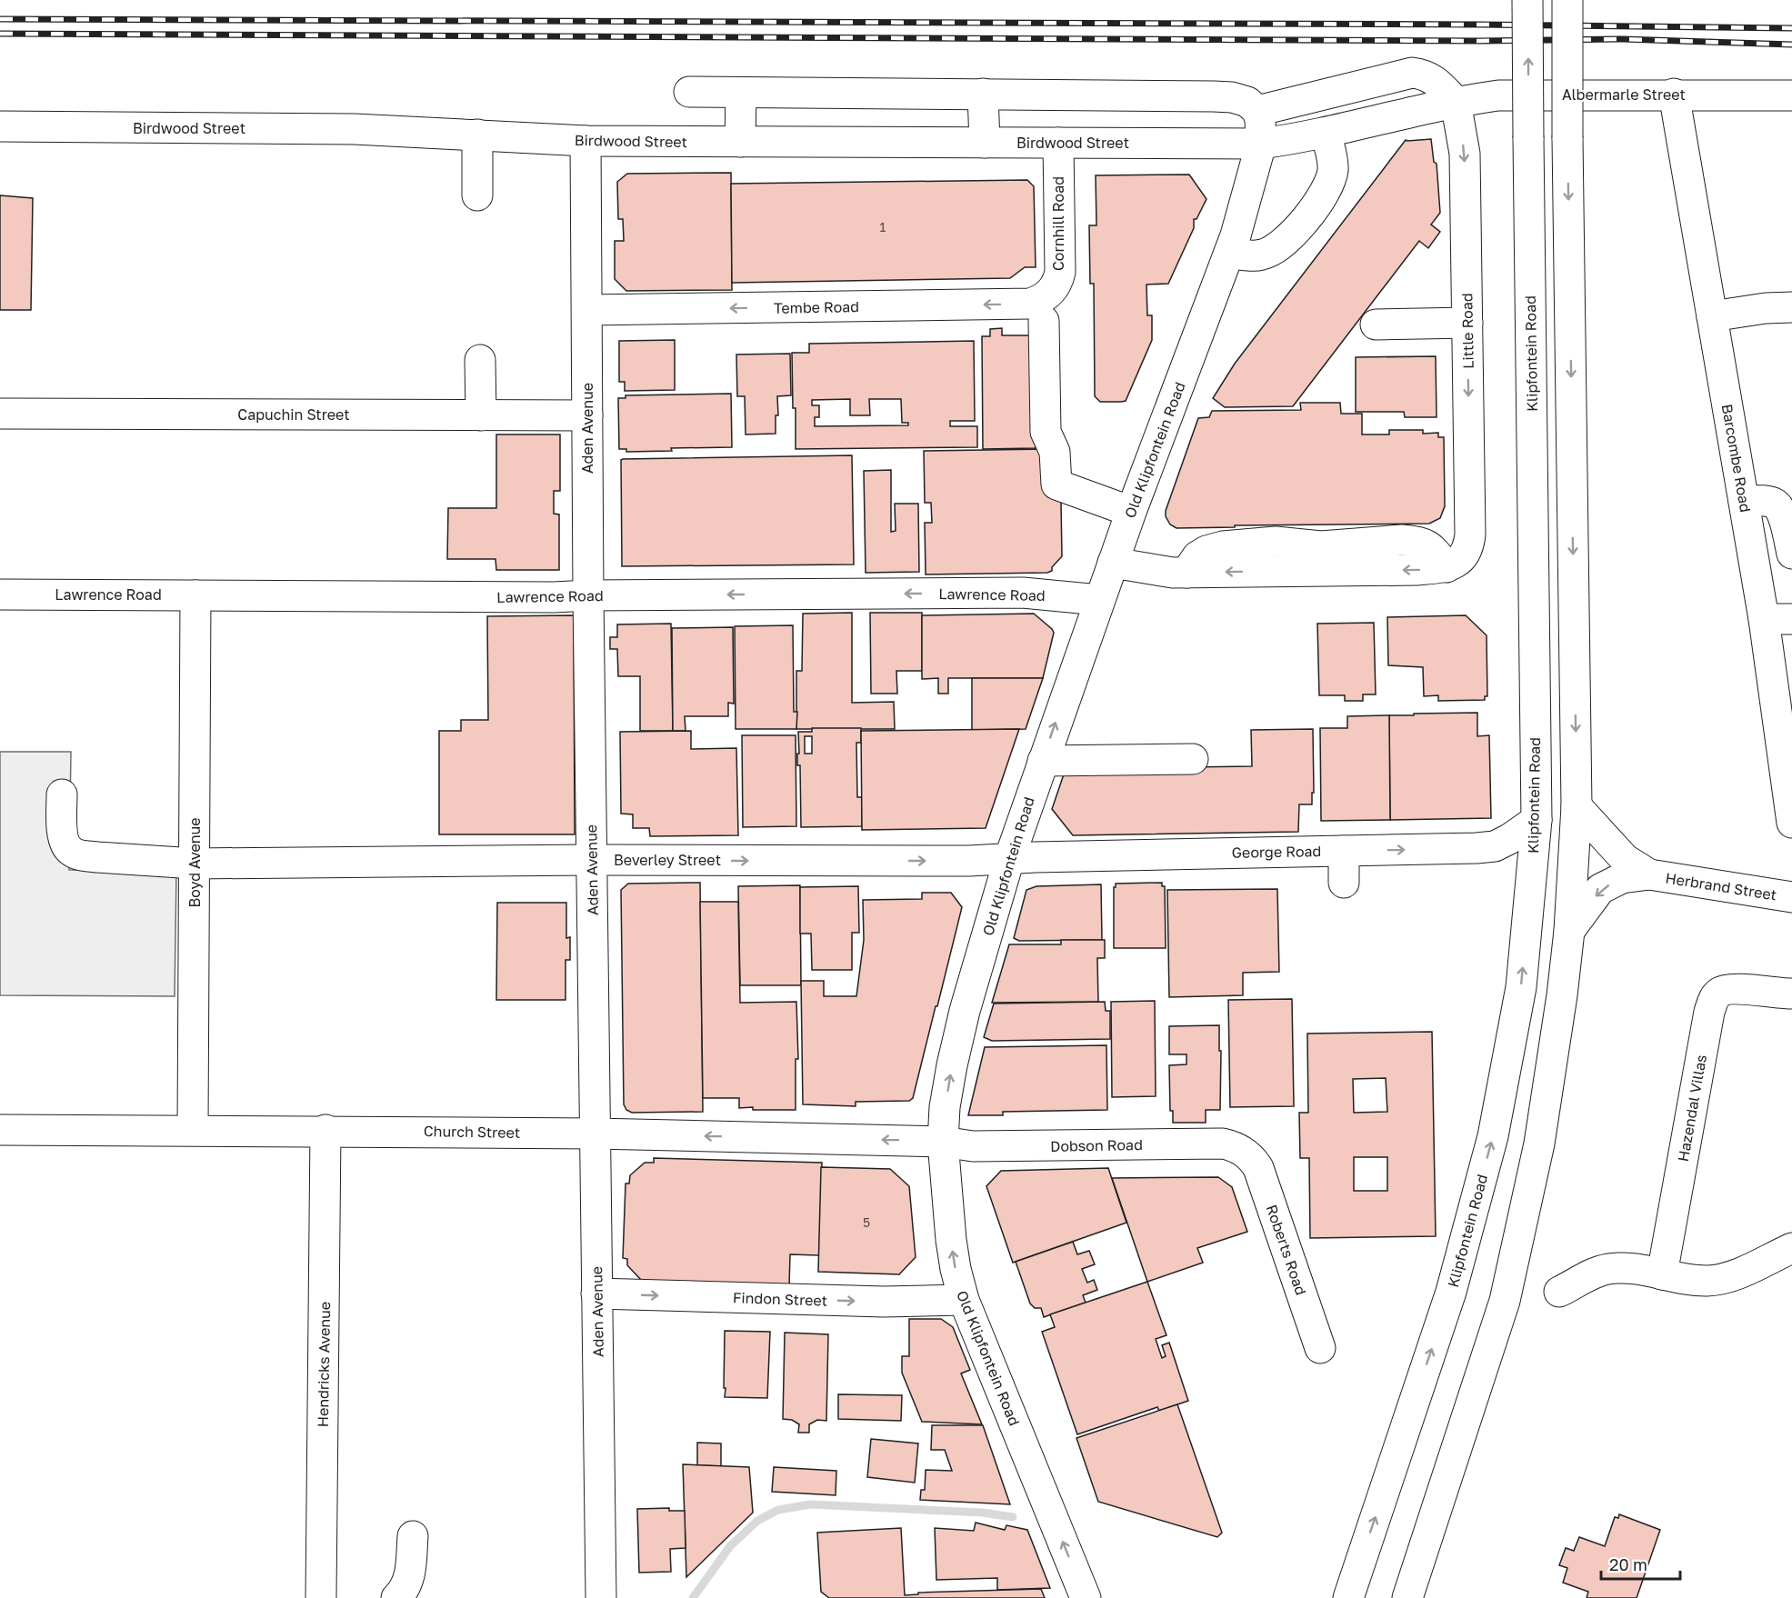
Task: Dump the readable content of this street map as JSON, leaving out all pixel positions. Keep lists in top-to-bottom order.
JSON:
{
  "streets": {
    "street": [
      "Albermarle Street",
      "Birdwood Street",
      "Cornhill Road",
      "Tembe Road",
      "Little Road",
      "Klipfontein Road",
      "Capuchin Street",
      "Aden Avenue",
      "Old Klipfontein Road",
      "Barcombe Road",
      "Lawrence Road",
      "George Road",
      "Beverley Street",
      "Boyd Avenue",
      "Herbrand Street",
      "Hazendal Villas",
      "Church Street",
      "Dobson Road",
      "Roberts Road",
      "Findon Street",
      "Hendricks Avenue"
    ]
  },
  "crossings": [
    ["Albermarle Street", "Little Road"],
    ["Albermarle Street", "Barcombe Road"],
    ["Birdwood Street", "Cornhill Road"],
    ["Birdwood Street", "Aden Avenue"],
    ["Birdwood Street", "Old Klipfontein Road"],
    ["Cornhill Road", "Tembe Road"],
    ["Tembe Road", "Aden Avenue"],
    ["Little Road", "Old Klipfontein Road"],
    ["Klipfontein Road", "George Road"],
    ["Capuchin Street", "Aden Avenue"],
    ["Aden Avenue", "Lawrence Road"],
    ["Aden Avenue", "Beverley Street"],
    ["Aden Avenue", "Church Street"],
    ["Aden Avenue", "Findon Street"],
    ["Old Klipfontein Road", "Lawrence Road"],
    ["Old Klipfontein Road", "George Road"],
    ["Old Klipfontein Road", "Beverley Street"],
    ["Old Klipfontein Road", "Church Street"],
    ["Old Klipfontein Road", "Dobson Road"],
    ["Old Klipfontein Road", "Findon Street"],
    ["Lawrence Road", "Boyd Avenue"],
    ["George Road", "Beverley Street"],
    ["Beverley Street", "Boyd Avenue"],
    ["Boyd Avenue", "Church Street"],
    ["Church Street", "Dobson Road"],
    ["Church Street", "Hendricks Avenue"],
    ["Dobson Road", "Roberts Road"]
  ],
  "one_way": [
    "Old Klipfontein Road",
    "Lawrence Road",
    "George Road",
    "Beverley Street",
    "Church Street",
    "Findon Street"
  ],
  "house_numbers": ["1", "5"],
  "scale_bar": "20 m"
}
